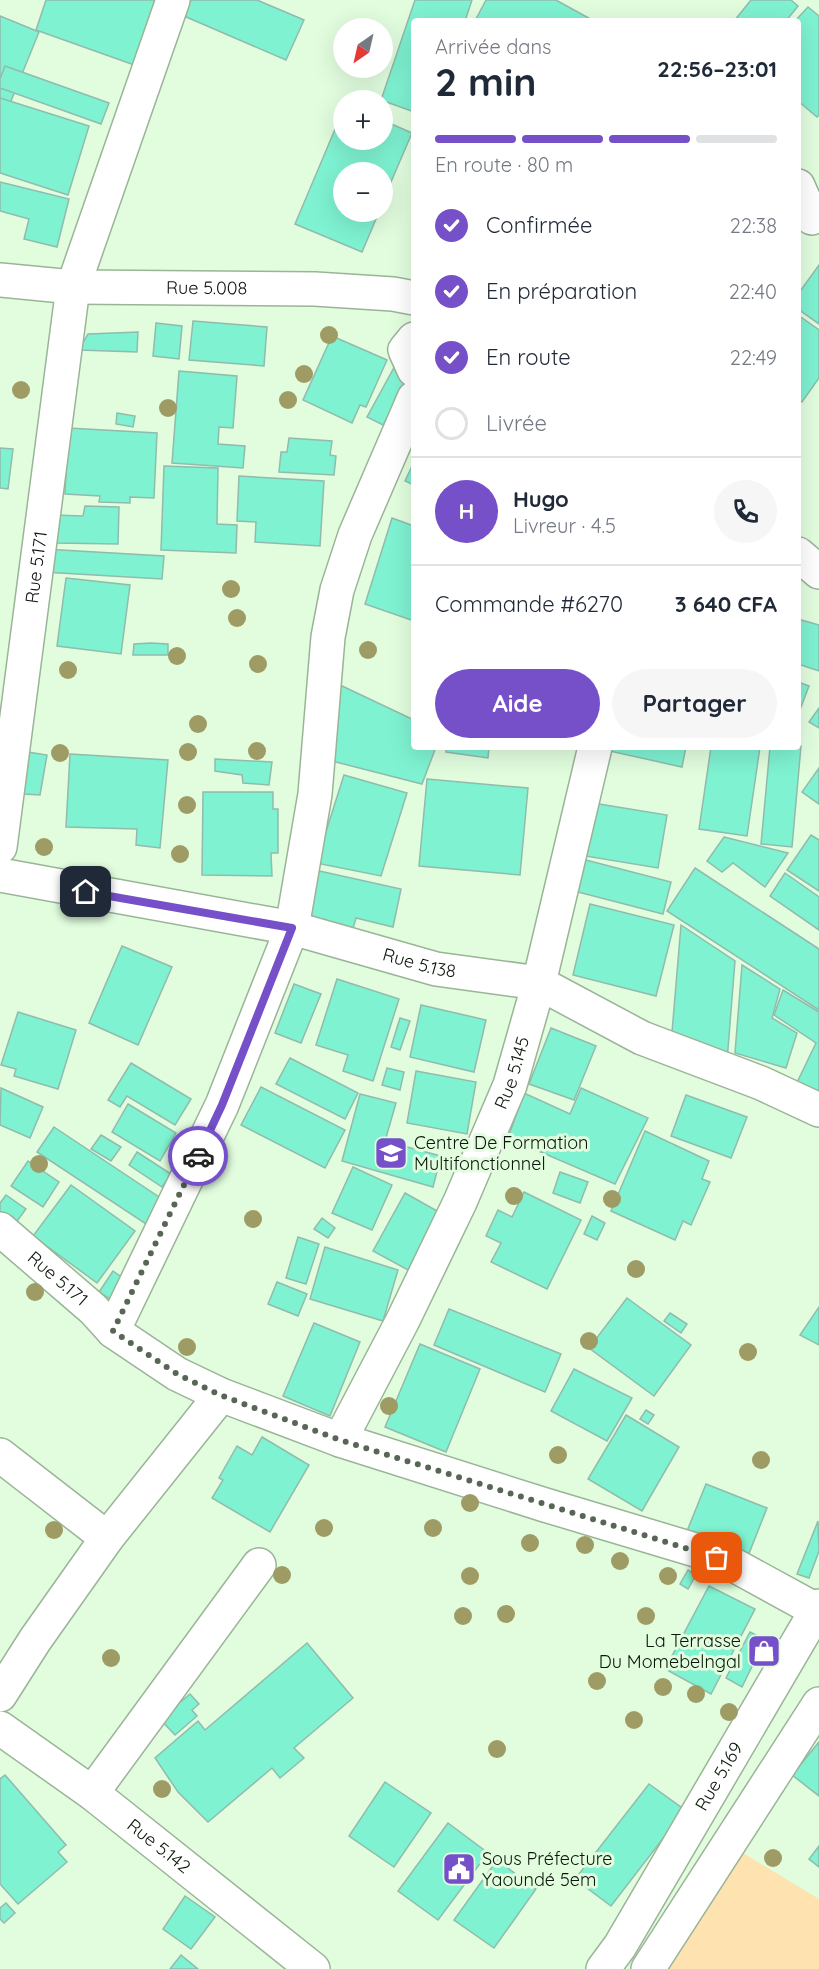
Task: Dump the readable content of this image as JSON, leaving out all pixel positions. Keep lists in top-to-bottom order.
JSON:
{
  "streets": {
    "street": [
      "Rue 5.008",
      "Rue 5.171",
      "Rue 5.138",
      "Rue 5.145",
      "Rue 5.169",
      "Rue 5.142"
    ]
  },
  "crossings": [
    ["Rue 5.008", "Rue 5.171"],
    ["Rue 5.171", "Rue 5.145"],
    ["Rue 5.171", "Rue 5.169"],
    ["Rue 5.138", "Rue 5.145"]
  ],
  "places": {
    "school or university": ["Centre De Formation Multifonctionnel"],
    "shop": ["La Terrasse Du Momebelngal"],
    "public building": ["Sous Préfecture Yaoundé 5em"]
  },
  "north": "bottom left",
  "page": {
    "map_buttons": ["+", "−"],
    "heading": ["2 min", "Arrivée dans", "22:56–23:01"],
    "panel": [
      "Hugo",
      "Livreur · 4.5",
      "Commande #6270",
      "3 640 CFA"
    ],
    "bar": "En route · 80 m",
    "list": [
      ["Confirmée", "22:38"],
      ["En préparation", "22:40"],
      ["En route", "22:49"],
      "Livrée"
    ],
    "round": "H",
    "buttons": ["Aide", "Partager"]
  }
}
